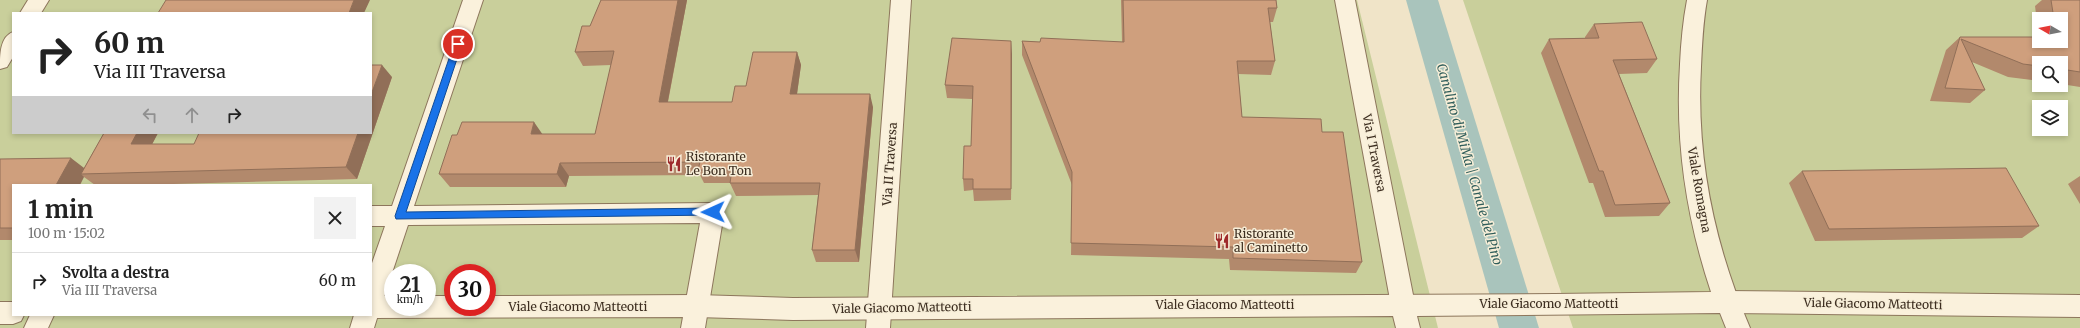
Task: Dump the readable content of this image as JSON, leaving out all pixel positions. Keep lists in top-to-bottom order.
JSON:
{
  "streets": {
    "street": [
      "Via I Traversa",
      "Via II Traversa",
      "Viale Romagna",
      "Viale Giacomo Matteotti"
    ]
  },
  "crossings": [
    ["Via I Traversa", "Viale Giacomo Matteotti"],
    ["Via II Traversa", "Viale Giacomo Matteotti"],
    ["Viale Romagna", "Viale Giacomo Matteotti"]
  ],
  "water": ["Canalino di MiMa | Canale del Pino"],
  "places": {
    "restaurant": ["Ristorante Le Bon Ton", "Ristorante al Caminetto"]
  },
  "north": "left",
  "page": {
    "turn": ["60 m", "Via III Traversa"],
    "heading": ["1 min", "100 m · 15:02"],
    "list": [
      {
        "name": "Svolta a destra",
        "note": "Via III Traversa",
        "value": "60 m"
      }
    ],
    "speed": "21 km/h",
    "limit": "30"
  }
}
